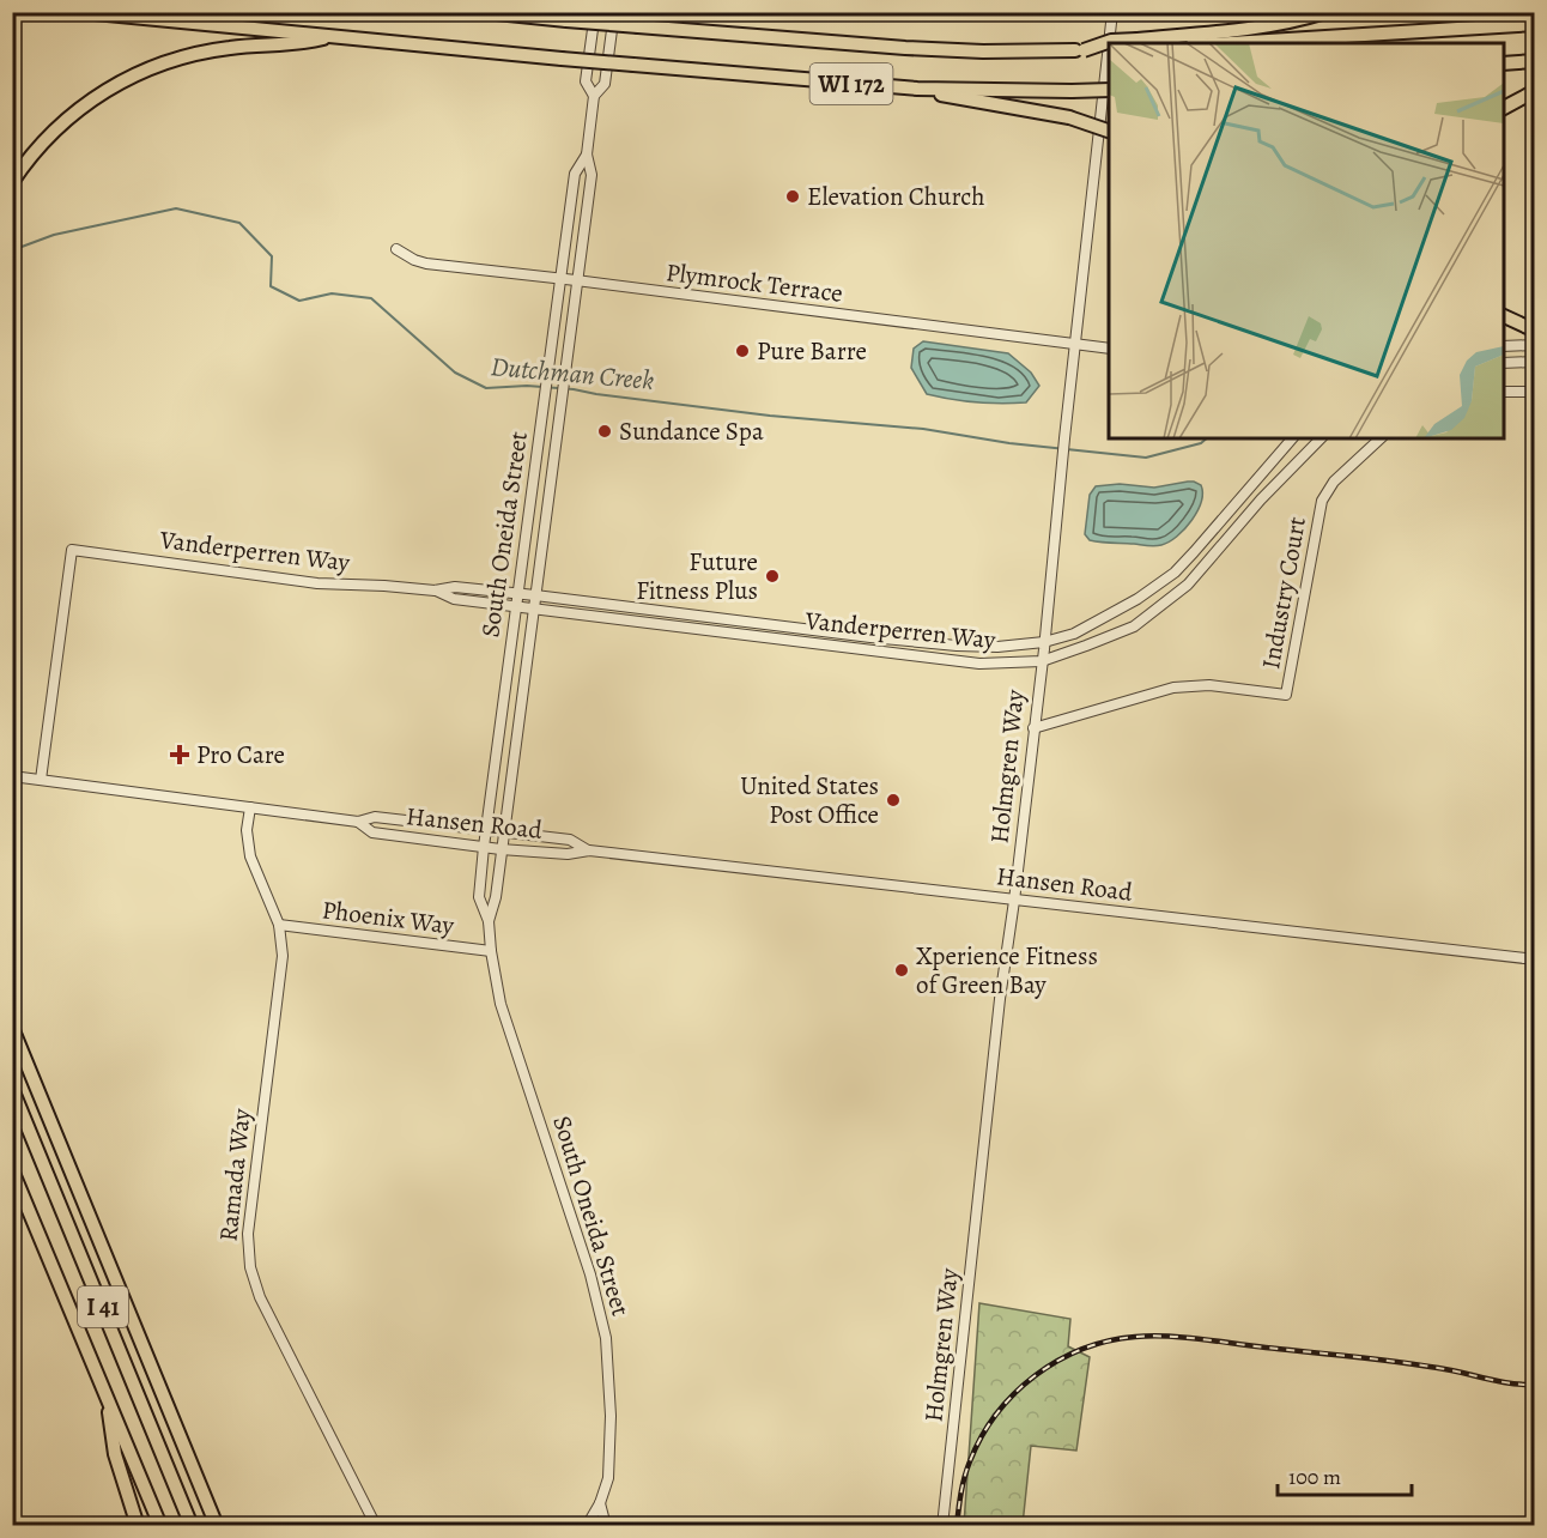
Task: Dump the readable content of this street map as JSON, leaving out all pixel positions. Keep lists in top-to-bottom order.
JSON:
{
  "streets": {
    "highway": ["WI 172", "I 41"],
    "street": [
      "Plymrock Terrace",
      "South Oneida Street",
      "Vanderperren Way",
      "Industry Court",
      "Holmgren Way",
      "Hansen Road",
      "Phoenix Way",
      "Ramada Way"
    ]
  },
  "crossings": [
    ["Plymrock Terrace", "South Oneida Street"],
    ["Plymrock Terrace", "Holmgren Way"],
    ["South Oneida Street", "Vanderperren Way"],
    ["South Oneida Street", "Hansen Road"],
    ["South Oneida Street", "Phoenix Way"],
    ["Vanderperren Way", "Holmgren Way"],
    ["Vanderperren Way", "Hansen Road"],
    ["Industry Court", "Holmgren Way"],
    ["Holmgren Way", "Hansen Road"],
    ["Hansen Road", "Ramada Way"],
    ["Phoenix Way", "Ramada Way"]
  ],
  "water": ["Dutchman Creek"],
  "places": {
    "other": [
      "Elevation Church",
      "Pure Barre",
      "Sundance Spa",
      "Future Fitness Plus",
      "United States Post Office",
      "Xperience Fitness of Green Bay"
    ],
    "health": ["Pro Care"]
  },
  "scale_bar": "100 m"
}
